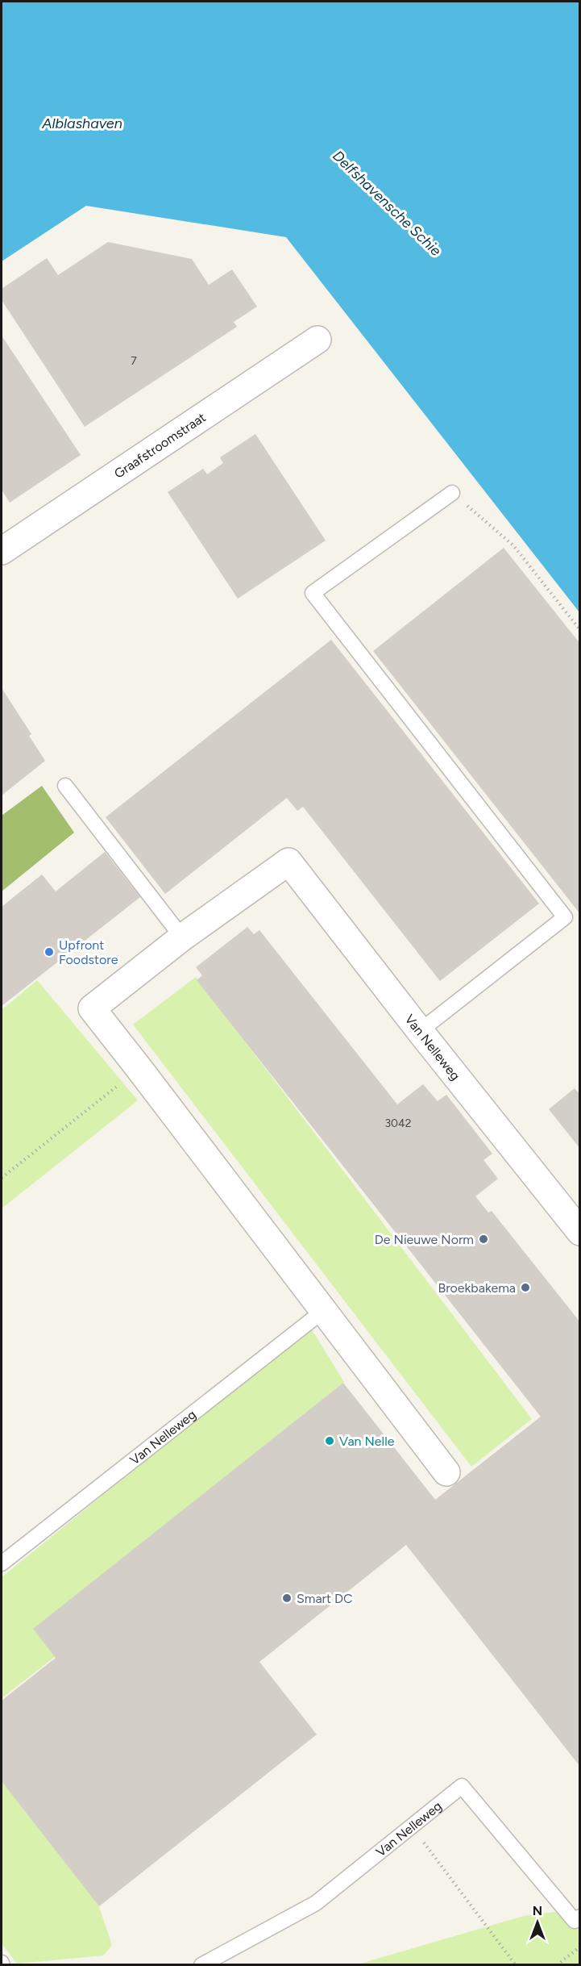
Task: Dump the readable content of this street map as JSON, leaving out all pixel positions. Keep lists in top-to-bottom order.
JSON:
{
  "streets": {
    "street": ["Graafstroomstraat", "Van Nelleweg"]
  },
  "water": ["Alblashaven", "Delfshavensche Schie"],
  "places": [
    "Upfront Foodstore",
    "De Nieuwe Norm",
    "Broekbakema",
    "Van Nelle",
    "Smart DC"
  ],
  "house_numbers": ["7", "3042"],
  "north": "top"
}
